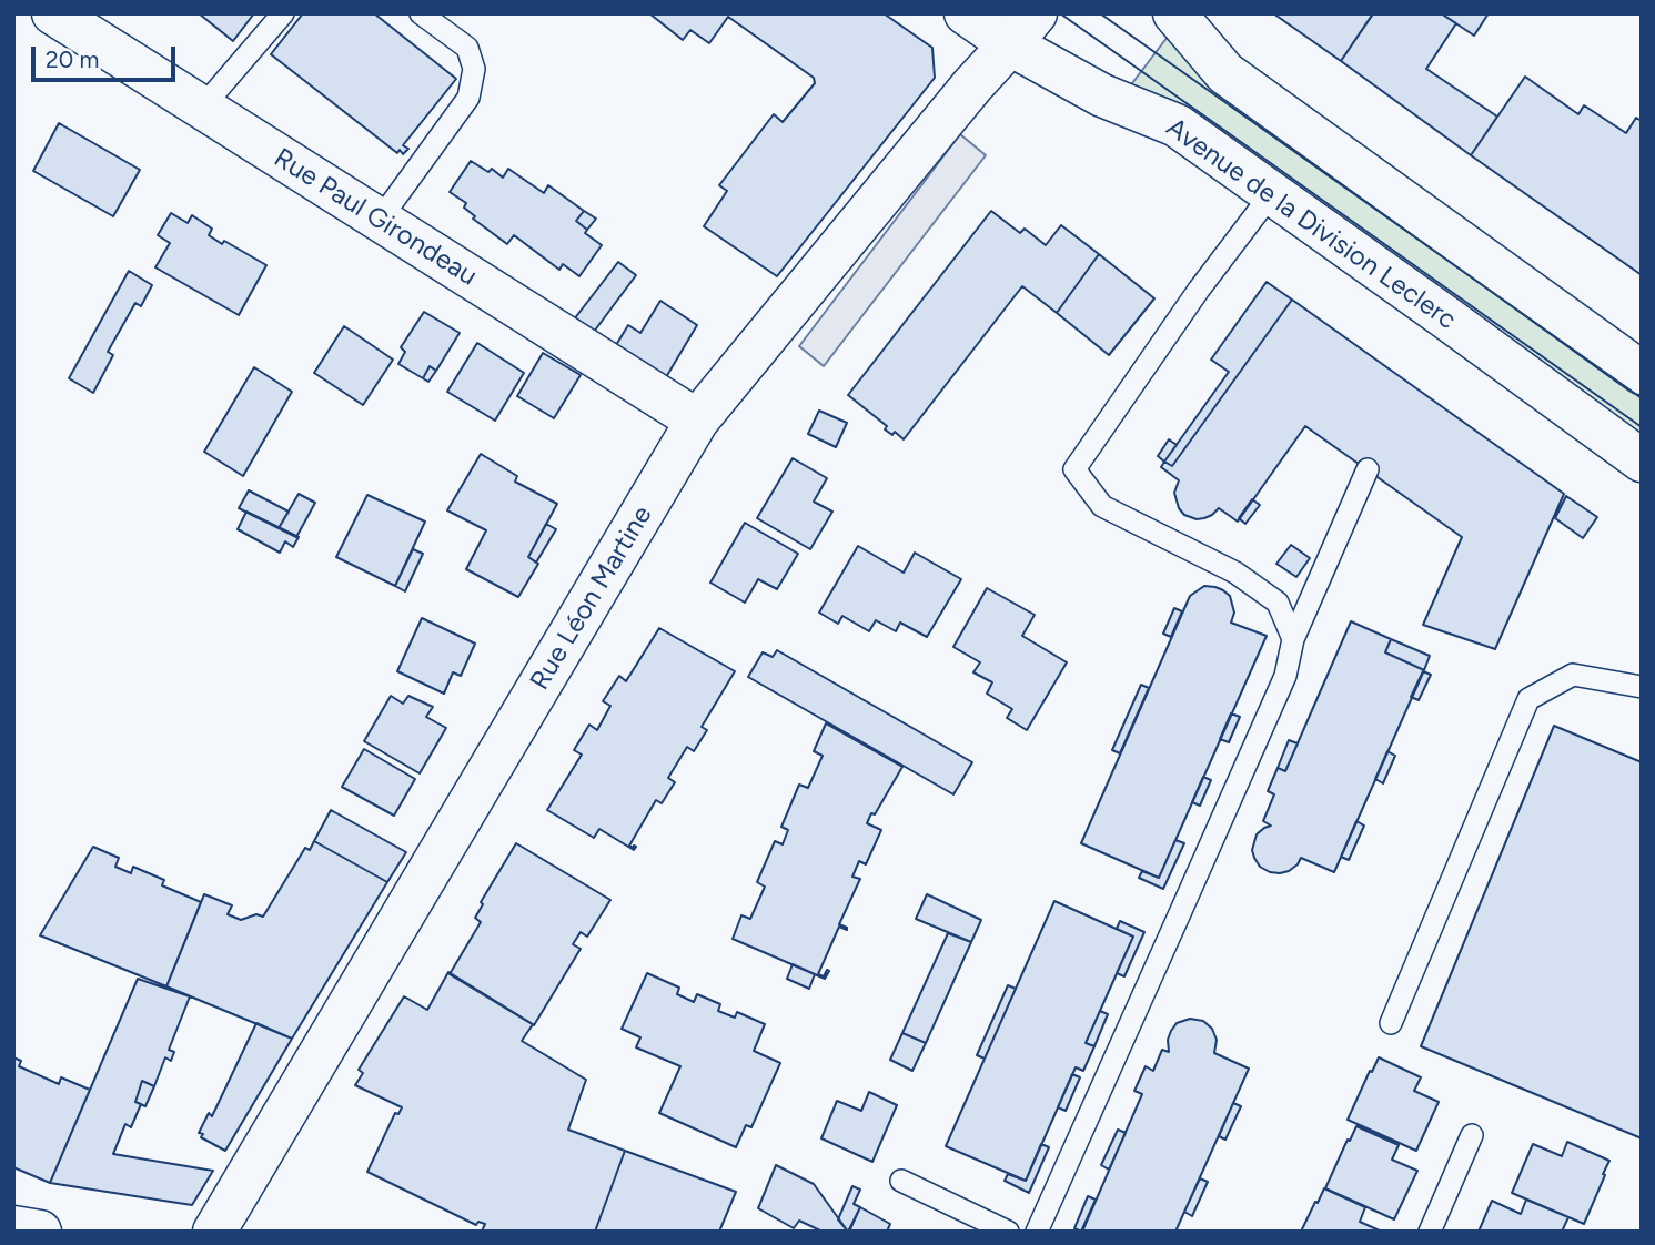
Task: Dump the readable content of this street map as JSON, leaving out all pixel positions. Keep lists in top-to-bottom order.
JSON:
{
  "streets": {
    "street": ["Rue Paul Girondeau", "Avenue de la Division Leclerc", "Rue Léon Martine"]
  },
  "crossings": [
    ["Rue Paul Girondeau", "Rue Léon Martine"],
    ["Avenue de la Division Leclerc", "Rue Léon Martine"]
  ],
  "scale_bar": "20 m"
}
